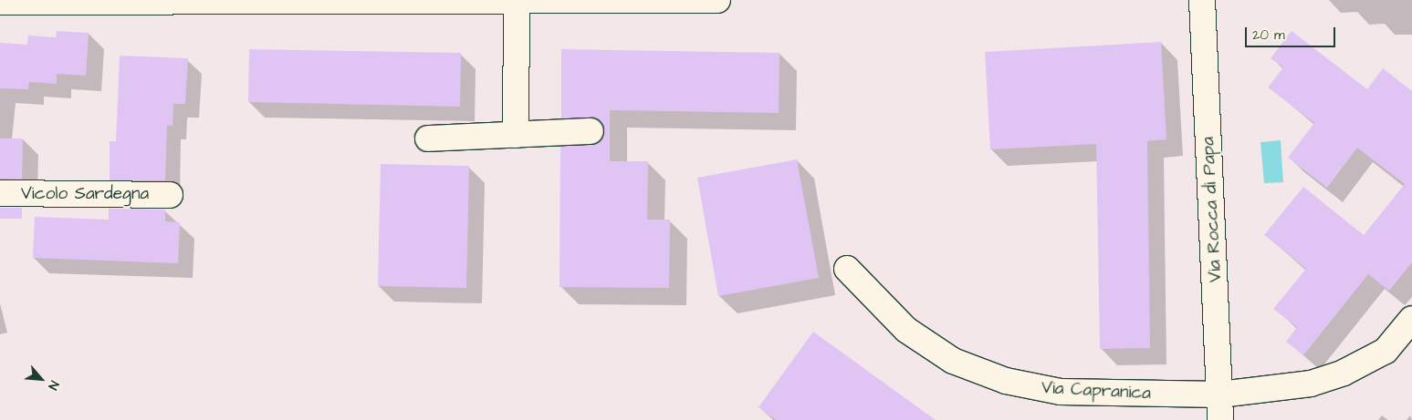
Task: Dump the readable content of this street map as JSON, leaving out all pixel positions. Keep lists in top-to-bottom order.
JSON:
{
  "streets": {
    "street": ["Vicolo Sardegna", "Via Rocca di Papa", "Via Capranica"]
  },
  "crossings": [
    ["Via Rocca di Papa", "Via Capranica"]
  ],
  "scale_bar": "20 m",
  "north": "bottom right"
}
